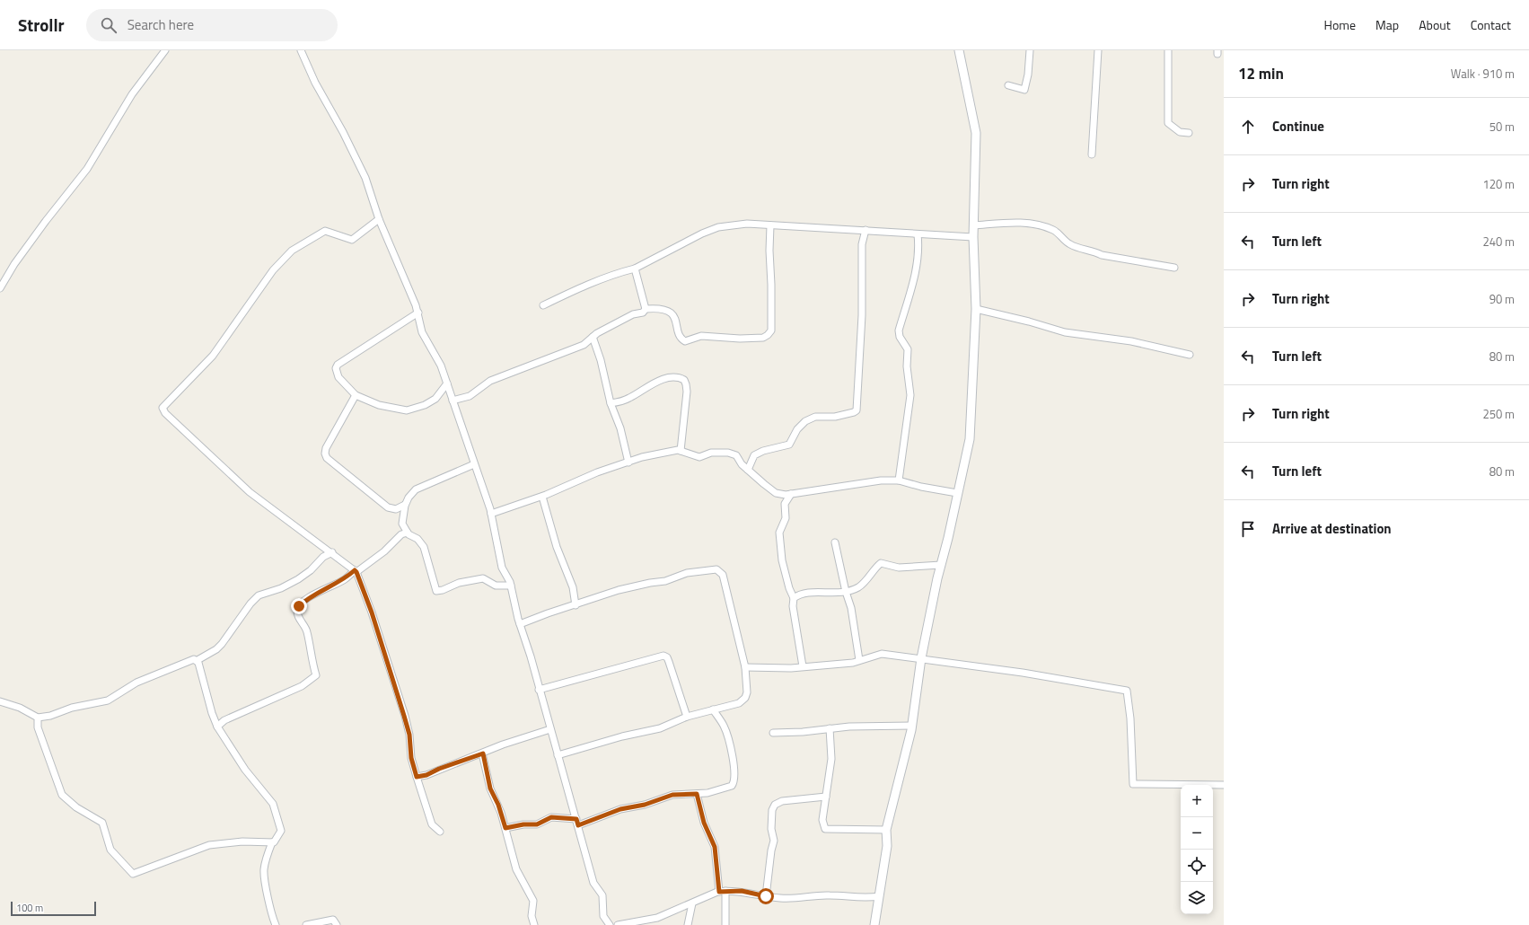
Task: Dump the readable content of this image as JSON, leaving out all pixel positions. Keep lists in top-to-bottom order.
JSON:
{
  "scale_bar": "100 m",
  "page": {
    "header": "Strollr",
    "search": "Search here",
    "nav": [
      "Home",
      "Map",
      "About",
      "Contact"
    ],
    "heading": ["12 min", "Walk · 910 m"],
    "list": [
      ["Continue", "50 m"],
      ["Turn right", "120 m"],
      ["Turn left", "240 m"],
      ["Turn right", "90 m"],
      ["Turn left", "80 m"],
      ["Turn right", "250 m"],
      ["Turn left", "80 m"],
      "Arrive at destination"
    ],
    "map_buttons": ["+", "−"],
    "scale": "100 m"
  }
}
